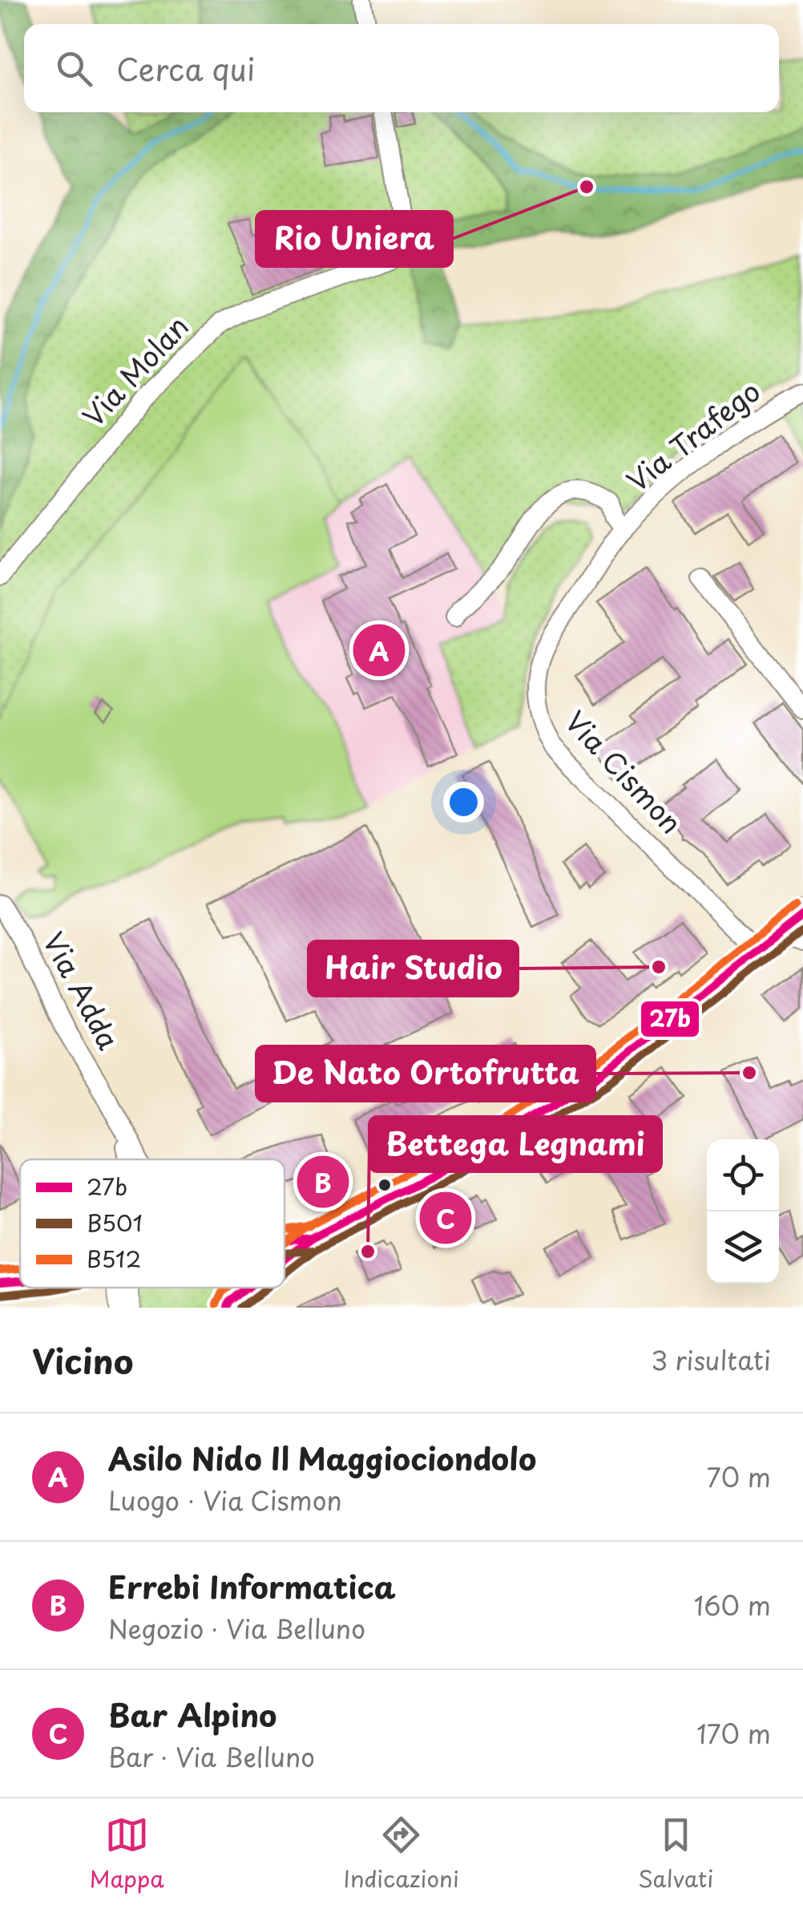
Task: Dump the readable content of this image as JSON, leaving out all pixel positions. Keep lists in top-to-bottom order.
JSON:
{
  "streets": {
    "street": [
      "Via Molan",
      "Via Trafego",
      "Via Cismon",
      "Via Adda"
    ]
  },
  "crossings": [
    ["Via Trafego", "Via Cismon"]
  ],
  "places": [
    "Rio Uniera",
    "Hair Studio",
    "De Nato Ortofrutta",
    "Bettega Legnami"
  ],
  "lines": ["transit line B512", "transit line 27b", "transit line B501"],
  "legend": ["27b", "B501", "B512"],
  "page": {
    "search": "Cerca qui",
    "pins": ["A", "B", "C"],
    "heading": ["Vicino", "3 risultati"],
    "list": [
      {
        "mark": "A",
        "name": "Asilo Nido Il Maggiociondolo",
        "note": "Luogo · Via Cismon",
        "value": "70 m"
      },
      {
        "mark": "B",
        "name": "Errebi Informatica",
        "note": "Negozio · Via Belluno",
        "value": "160 m"
      },
      {
        "mark": "C",
        "name": "Bar Alpino",
        "note": "Bar · Via Belluno",
        "value": "170 m"
      }
    ],
    "nav": ["Mappa", "Indicazioni", "Salvati"]
  }
}
